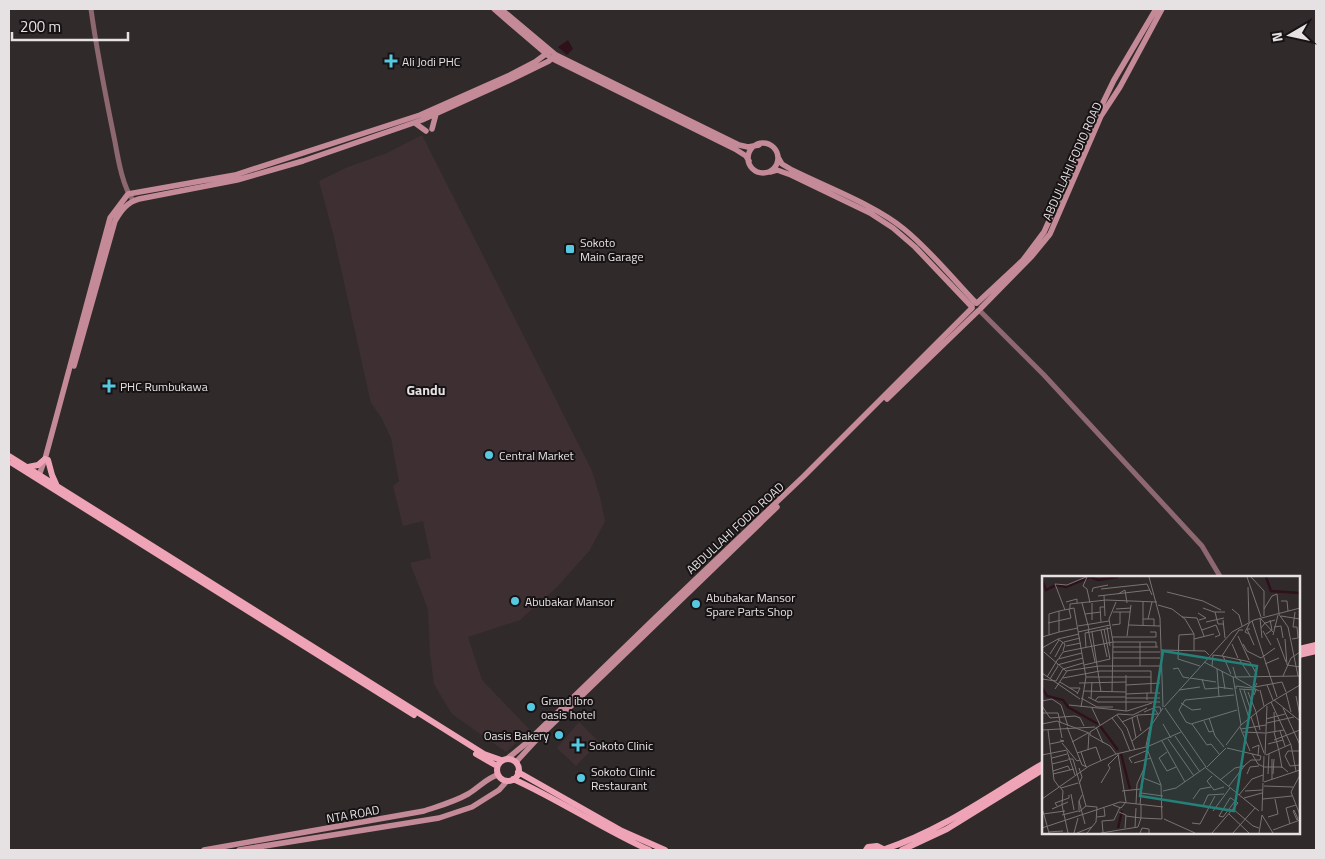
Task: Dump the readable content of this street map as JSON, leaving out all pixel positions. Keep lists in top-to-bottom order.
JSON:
{
  "streets": {
    "main road": ["ABDULLAHI FODIO ROAD", "NTA ROAD"]
  },
  "crossings": [
    ["ABDULLAHI FODIO ROAD", "NTA ROAD"]
  ],
  "districts": ["Gandu"],
  "places": {
    "health": ["Ali Jodi PHC", "PHC Rumbukawa", "Sokoto Clinic"],
    "transit": ["Sokoto Main Garage"],
    "other": [
      "Central Market",
      "Abubakar Mansor",
      "Abubakar Mansor Spare Parts Shop",
      "Grand ibro oasis hotel",
      "Oasis Bakery",
      "Sokoto Clinic Restaurant"
    ]
  },
  "scale_bar": "200 m",
  "north": "left"
}
